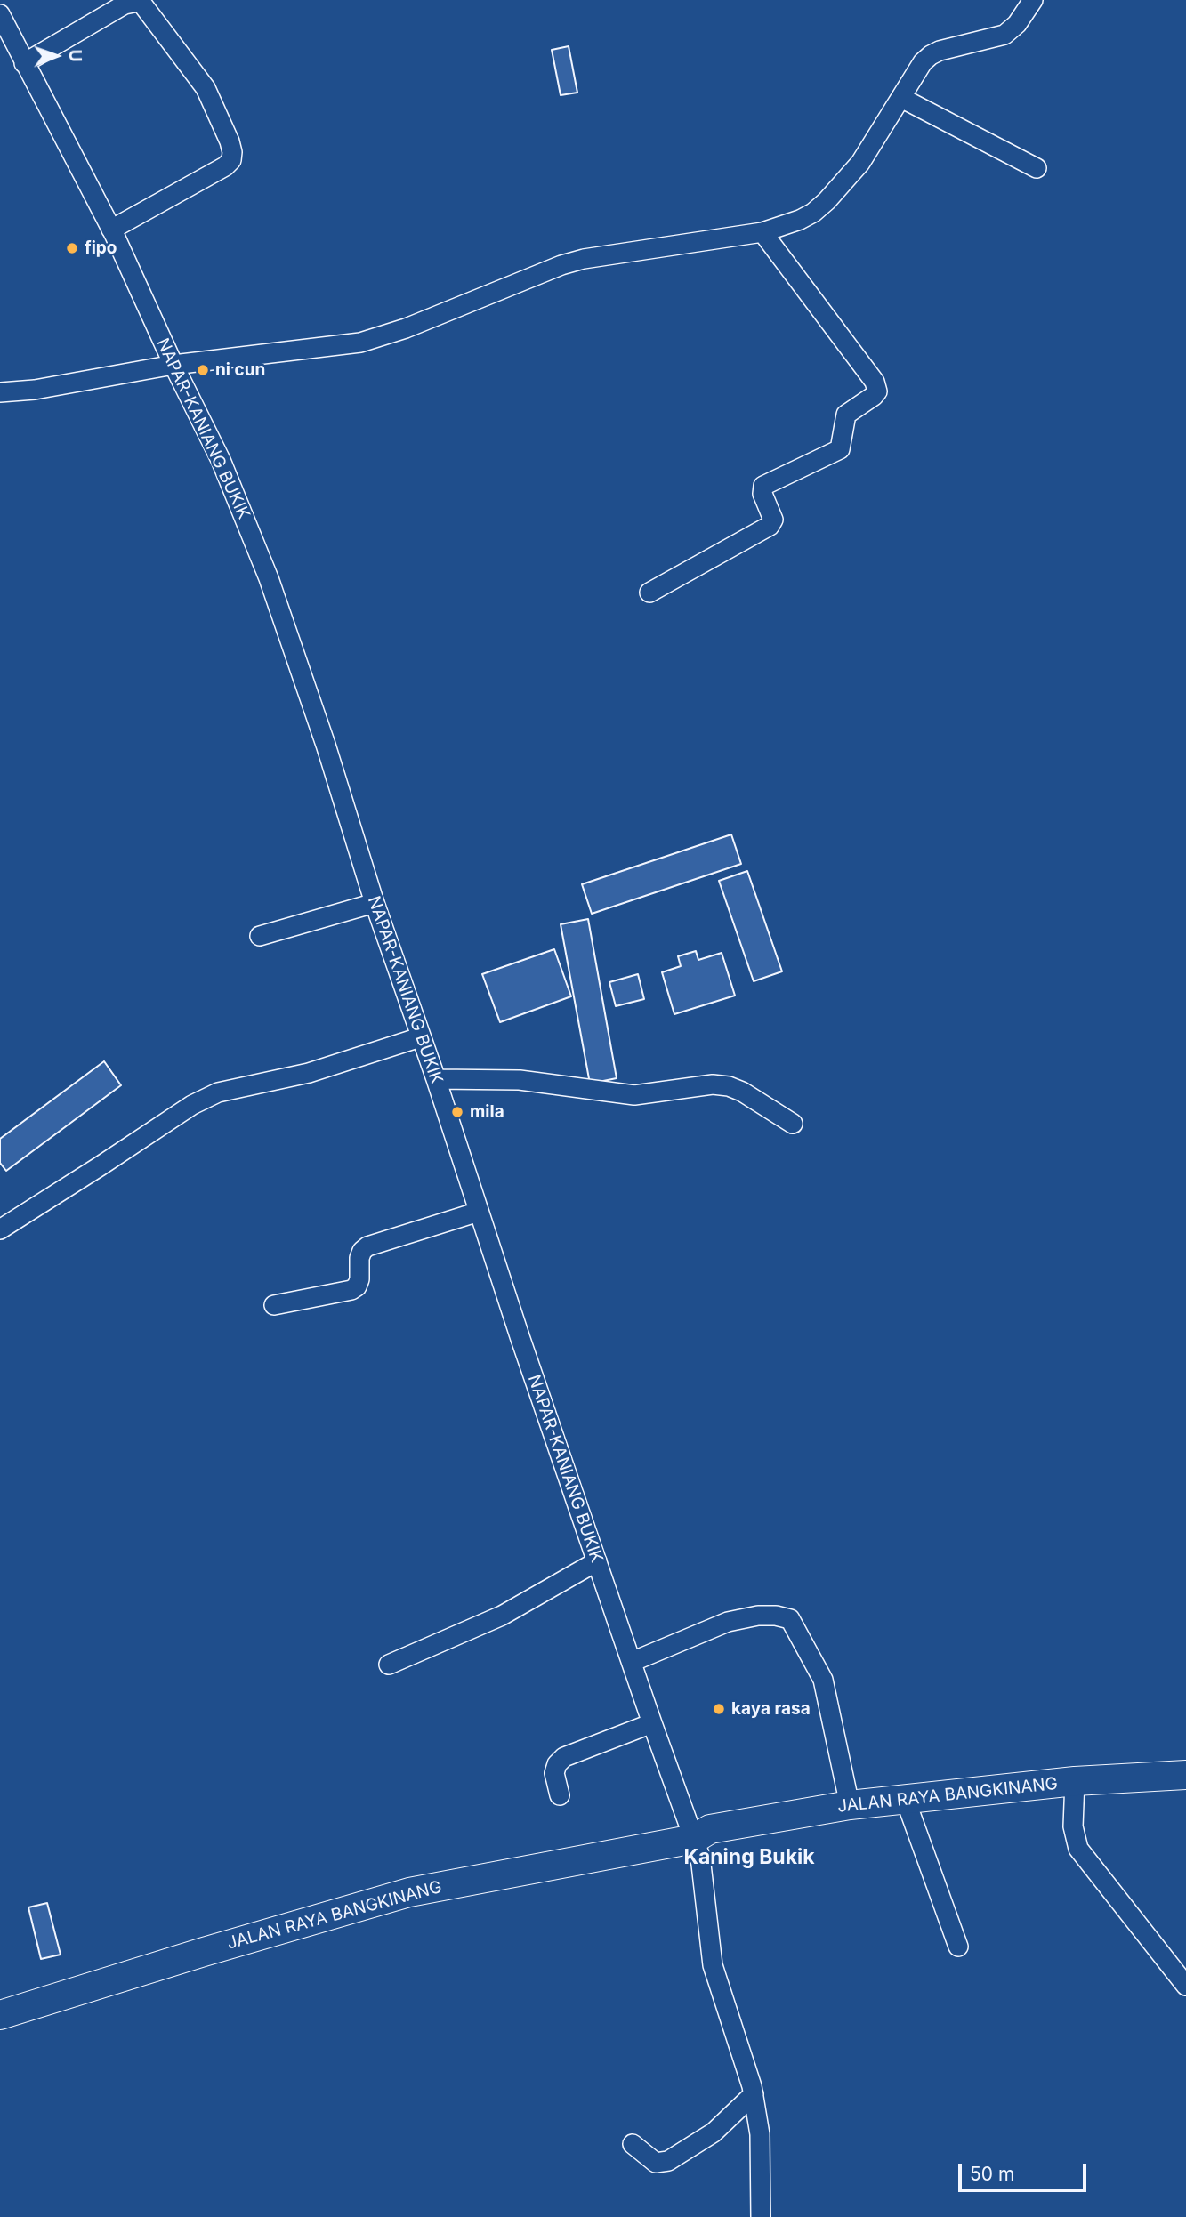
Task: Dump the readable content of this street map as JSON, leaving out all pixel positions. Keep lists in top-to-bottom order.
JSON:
{
  "streets": {
    "highway": ["JALAN RAYA BANGKINANG"],
    "street": ["NAPAR-KANIANG BUKIK"]
  },
  "crossings": [
    ["NAPAR-KANIANG BUKIK", "JALAN RAYA BANGKINANG"]
  ],
  "districts": ["Kaning Bukik"],
  "places": [
    "fipo",
    "ni cun",
    "mila",
    "kaya rasa"
  ],
  "scale_bar": "50 m",
  "north": "right"
}
